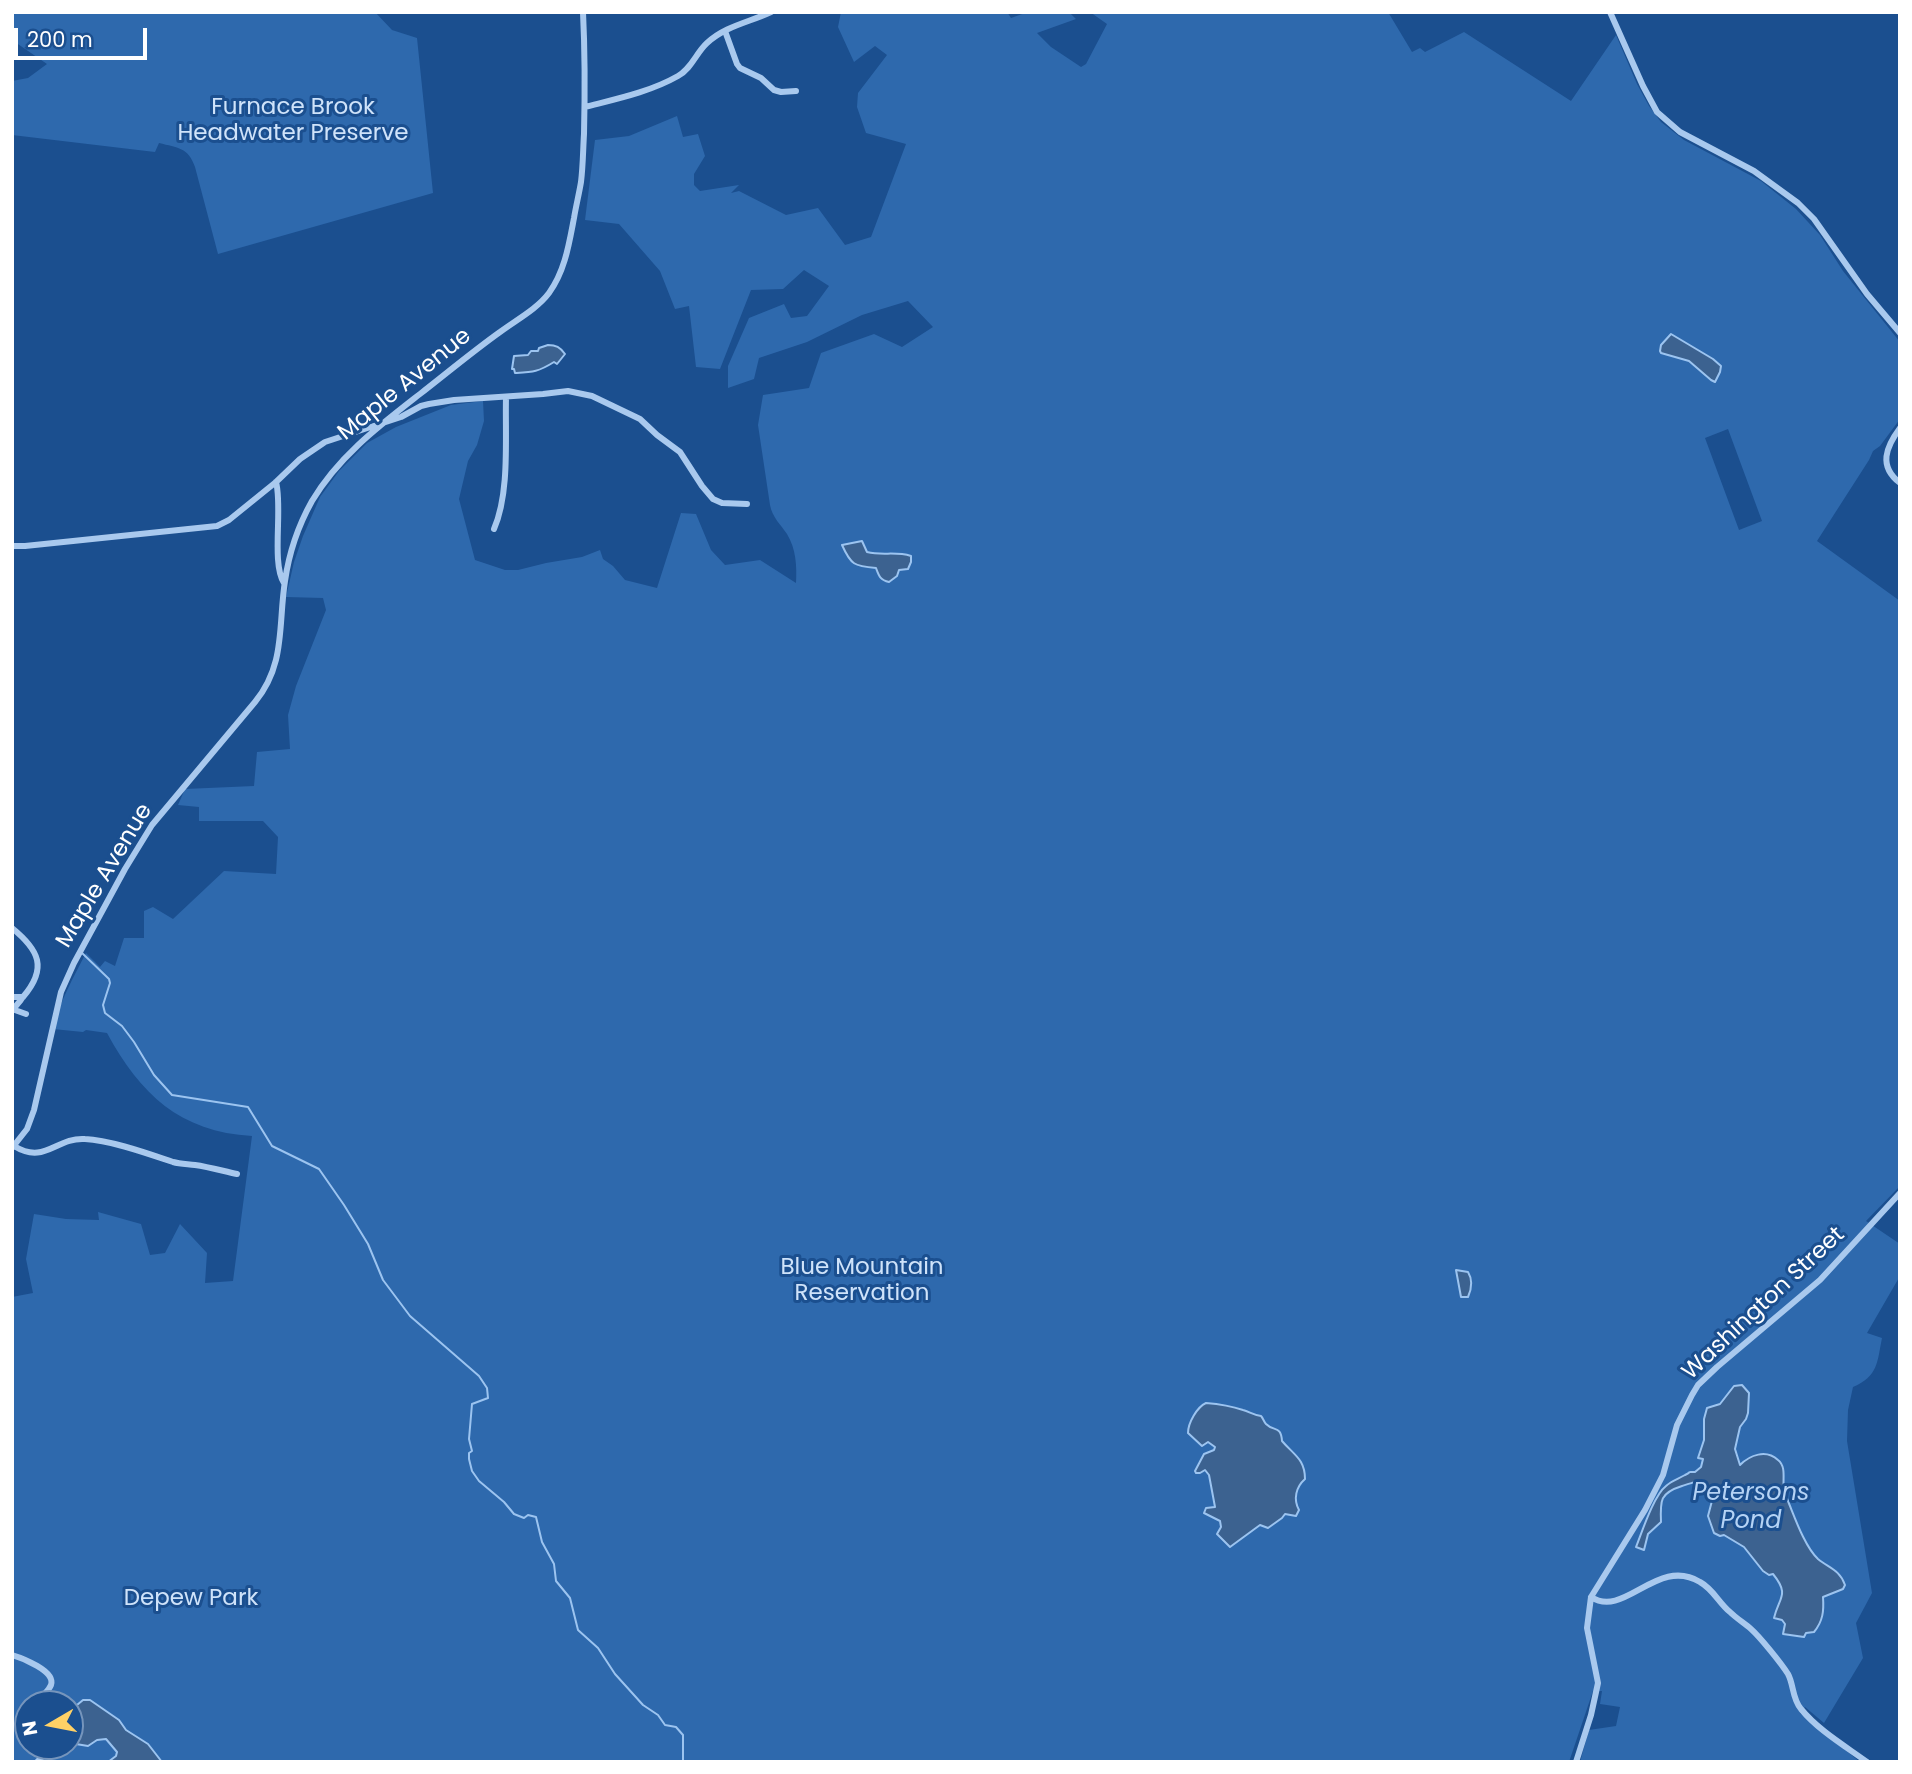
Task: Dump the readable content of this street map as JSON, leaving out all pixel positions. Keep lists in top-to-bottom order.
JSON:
{
  "streets": {
    "street": ["Maple Avenue", "Washington Street"]
  },
  "water": ["Petersons Pond"],
  "parks": ["Furnace Brook Headwater Preserve", "Blue Mountain Reservation", "Depew Park"],
  "scale_bar": "200 m",
  "north": "left"
}
